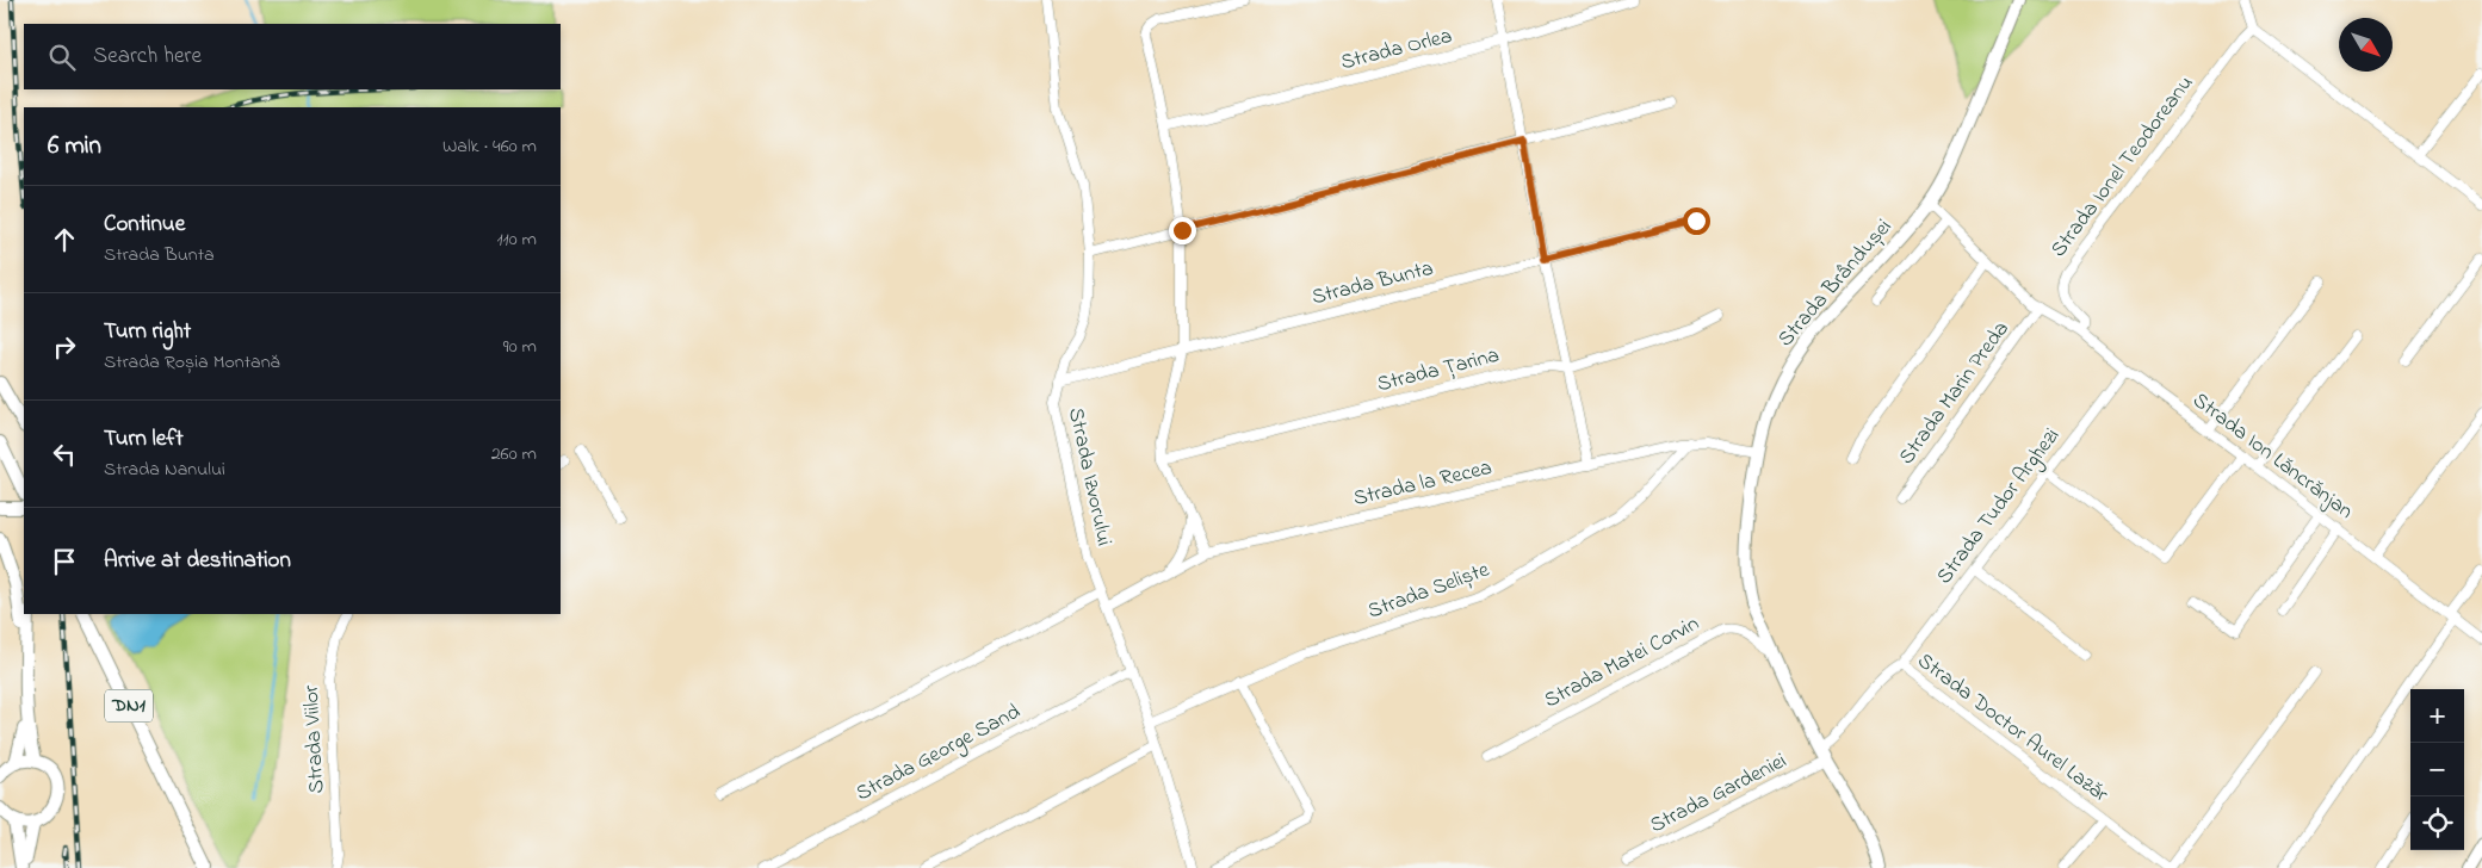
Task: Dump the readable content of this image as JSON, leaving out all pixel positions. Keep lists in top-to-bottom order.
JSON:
{
  "streets": {
    "main road": ["Strada Brândușei", "DN1"],
    "street": [
      "Strada Orlea",
      "Strada Ionel Teodoreanu",
      "Strada Bunta",
      "Strada Țarina",
      "Strada Marin Preda",
      "Strada Ion Lăncrănjan",
      "Strada Izvorului",
      "Strada la Recea",
      "Strada Tudor Arghezi",
      "Strada Seliște",
      "Strada Matei Corvin",
      "Strada Doctor Aurel Lazăr",
      "Strada Viilor",
      "Strada George Sand",
      "Strada Gardeniei"
    ]
  },
  "crossings": [
    ["Strada Ionel Teodoreanu", "Strada Ion Lăncrănjan"],
    ["Strada Bunta", "Strada Izvorului"],
    ["Strada Brândușei", "Strada Ion Lăncrănjan"],
    ["Strada Brândușei", "Strada la Recea"],
    ["Strada Brândușei", "Strada Matei Corvin"],
    ["Strada Brândușei", "Strada Doctor Aurel Lazăr"],
    ["Strada Brândușei", "Strada Gardeniei"],
    ["Strada Marin Preda", "Strada Ion Lăncrănjan"],
    ["Strada Ion Lăncrănjan", "Strada Tudor Arghezi"],
    ["Strada Izvorului", "Strada la Recea"],
    ["Strada Izvorului", "Strada Seliște"],
    ["Strada Izvorului", "Strada George Sand"],
    ["Strada la Recea", "Strada Seliște"],
    ["Strada Tudor Arghezi", "Strada Doctor Aurel Lazăr"]
  ],
  "north": "bottom right",
  "page": {
    "search": "Search here",
    "heading": ["6 min", "Walk · 460 m"],
    "list": [
      ["Continue", "Strada Bunta", "110 m"],
      ["Turn right", "Strada Roșia Montană", "90 m"],
      ["Turn left", "Strada Nanului", "260 m"],
      "Arrive at destination"
    ],
    "map_buttons": ["+", "−"]
  }
}
